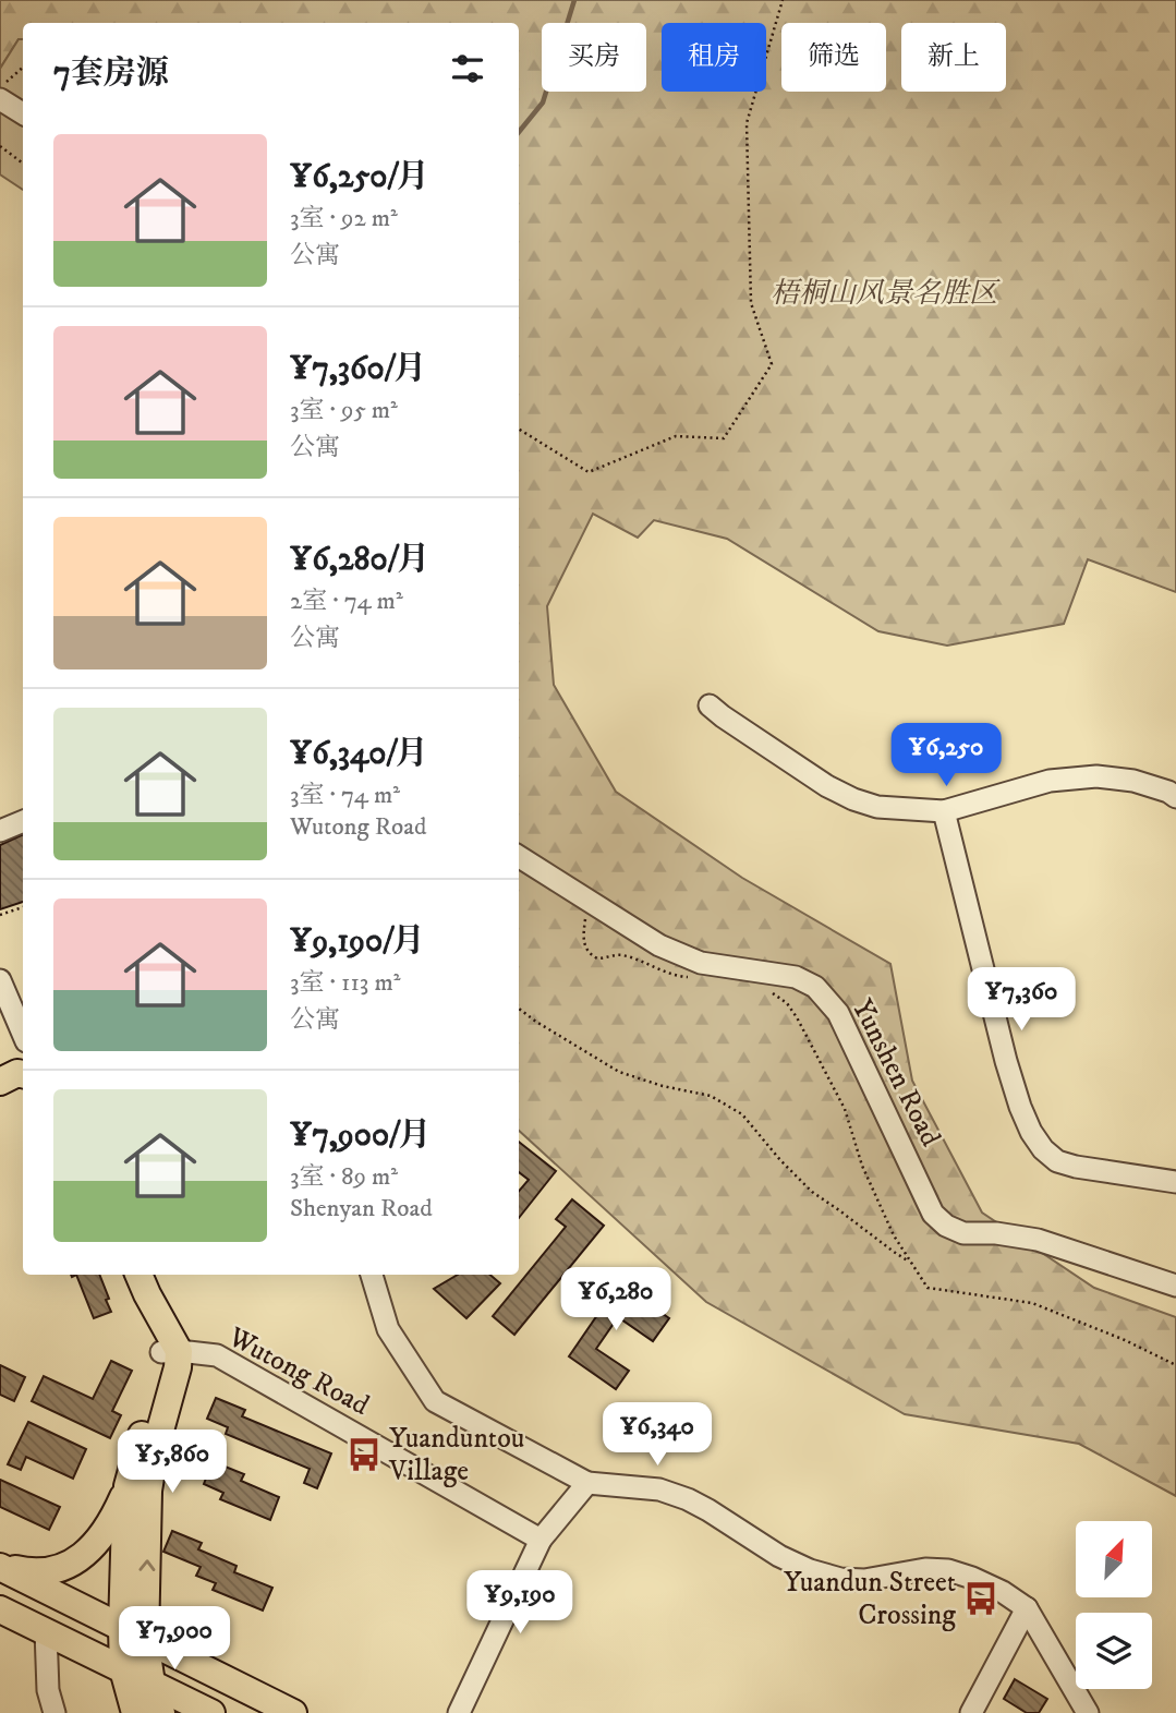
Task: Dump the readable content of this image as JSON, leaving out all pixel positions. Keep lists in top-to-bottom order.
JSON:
{
  "streets": {
    "street": ["Yunshen Road", "Wutong Road"]
  },
  "parks": ["梧桐山风景名胜区"],
  "places": {
    "bus stop": ["Yuanduntou Village", "Yuandun Street Crossing"]
  },
  "north": "top right",
  "page": {
    "chip": [
      "买房",
      "租房",
      "筛选",
      "新上"
    ],
    "heading": "7套房源",
    "list": [
      {
        "name": "¥6,250/月",
        "note": "3室 · 92 m² · 公寓"
      },
      {
        "name": "¥7,360/月",
        "note": "3室 · 95 m² · 公寓"
      },
      {
        "name": "¥6,280/月",
        "note": "2室 · 74 m² · 公寓"
      },
      {
        "name": "¥6,340/月",
        "note": "3室 · 74 m² · Wutong Road"
      },
      {
        "name": "¥9,190/月",
        "note": "3室 · 113 m² · 公寓"
      },
      {
        "name": "¥7,900/月",
        "note": "3室 · 89 m² · Shenyan Road"
      }
    ],
    "price": [
      "¥6,250",
      "¥7,360",
      "¥6,280",
      "¥6,340",
      "¥5,860",
      "¥9,190",
      "¥7,900"
    ]
  }
}
